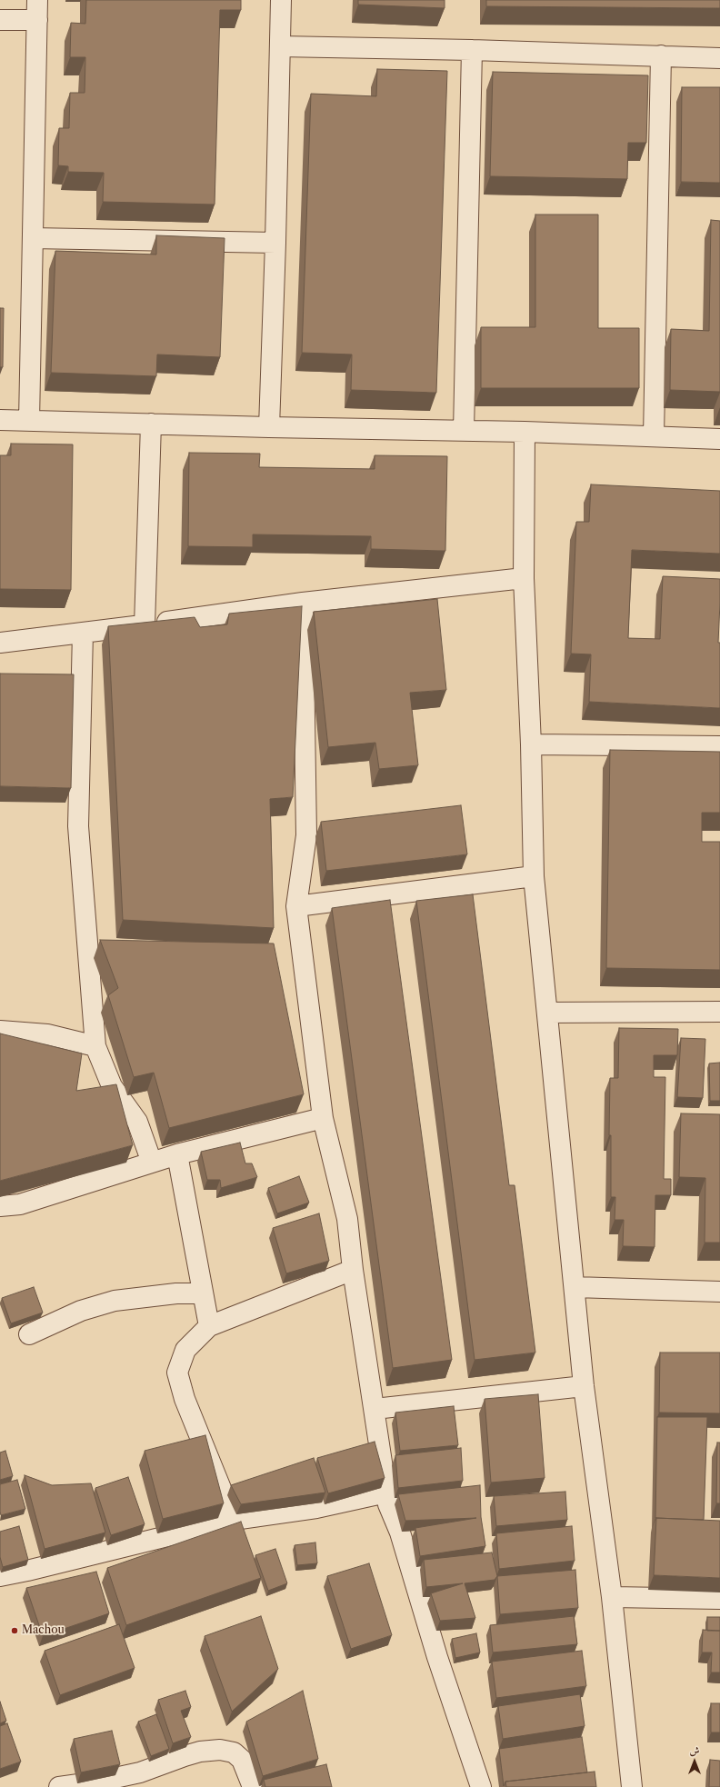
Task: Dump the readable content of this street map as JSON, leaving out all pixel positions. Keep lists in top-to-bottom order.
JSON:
{
  "places": ["Machou"],
  "north": "top"
}
